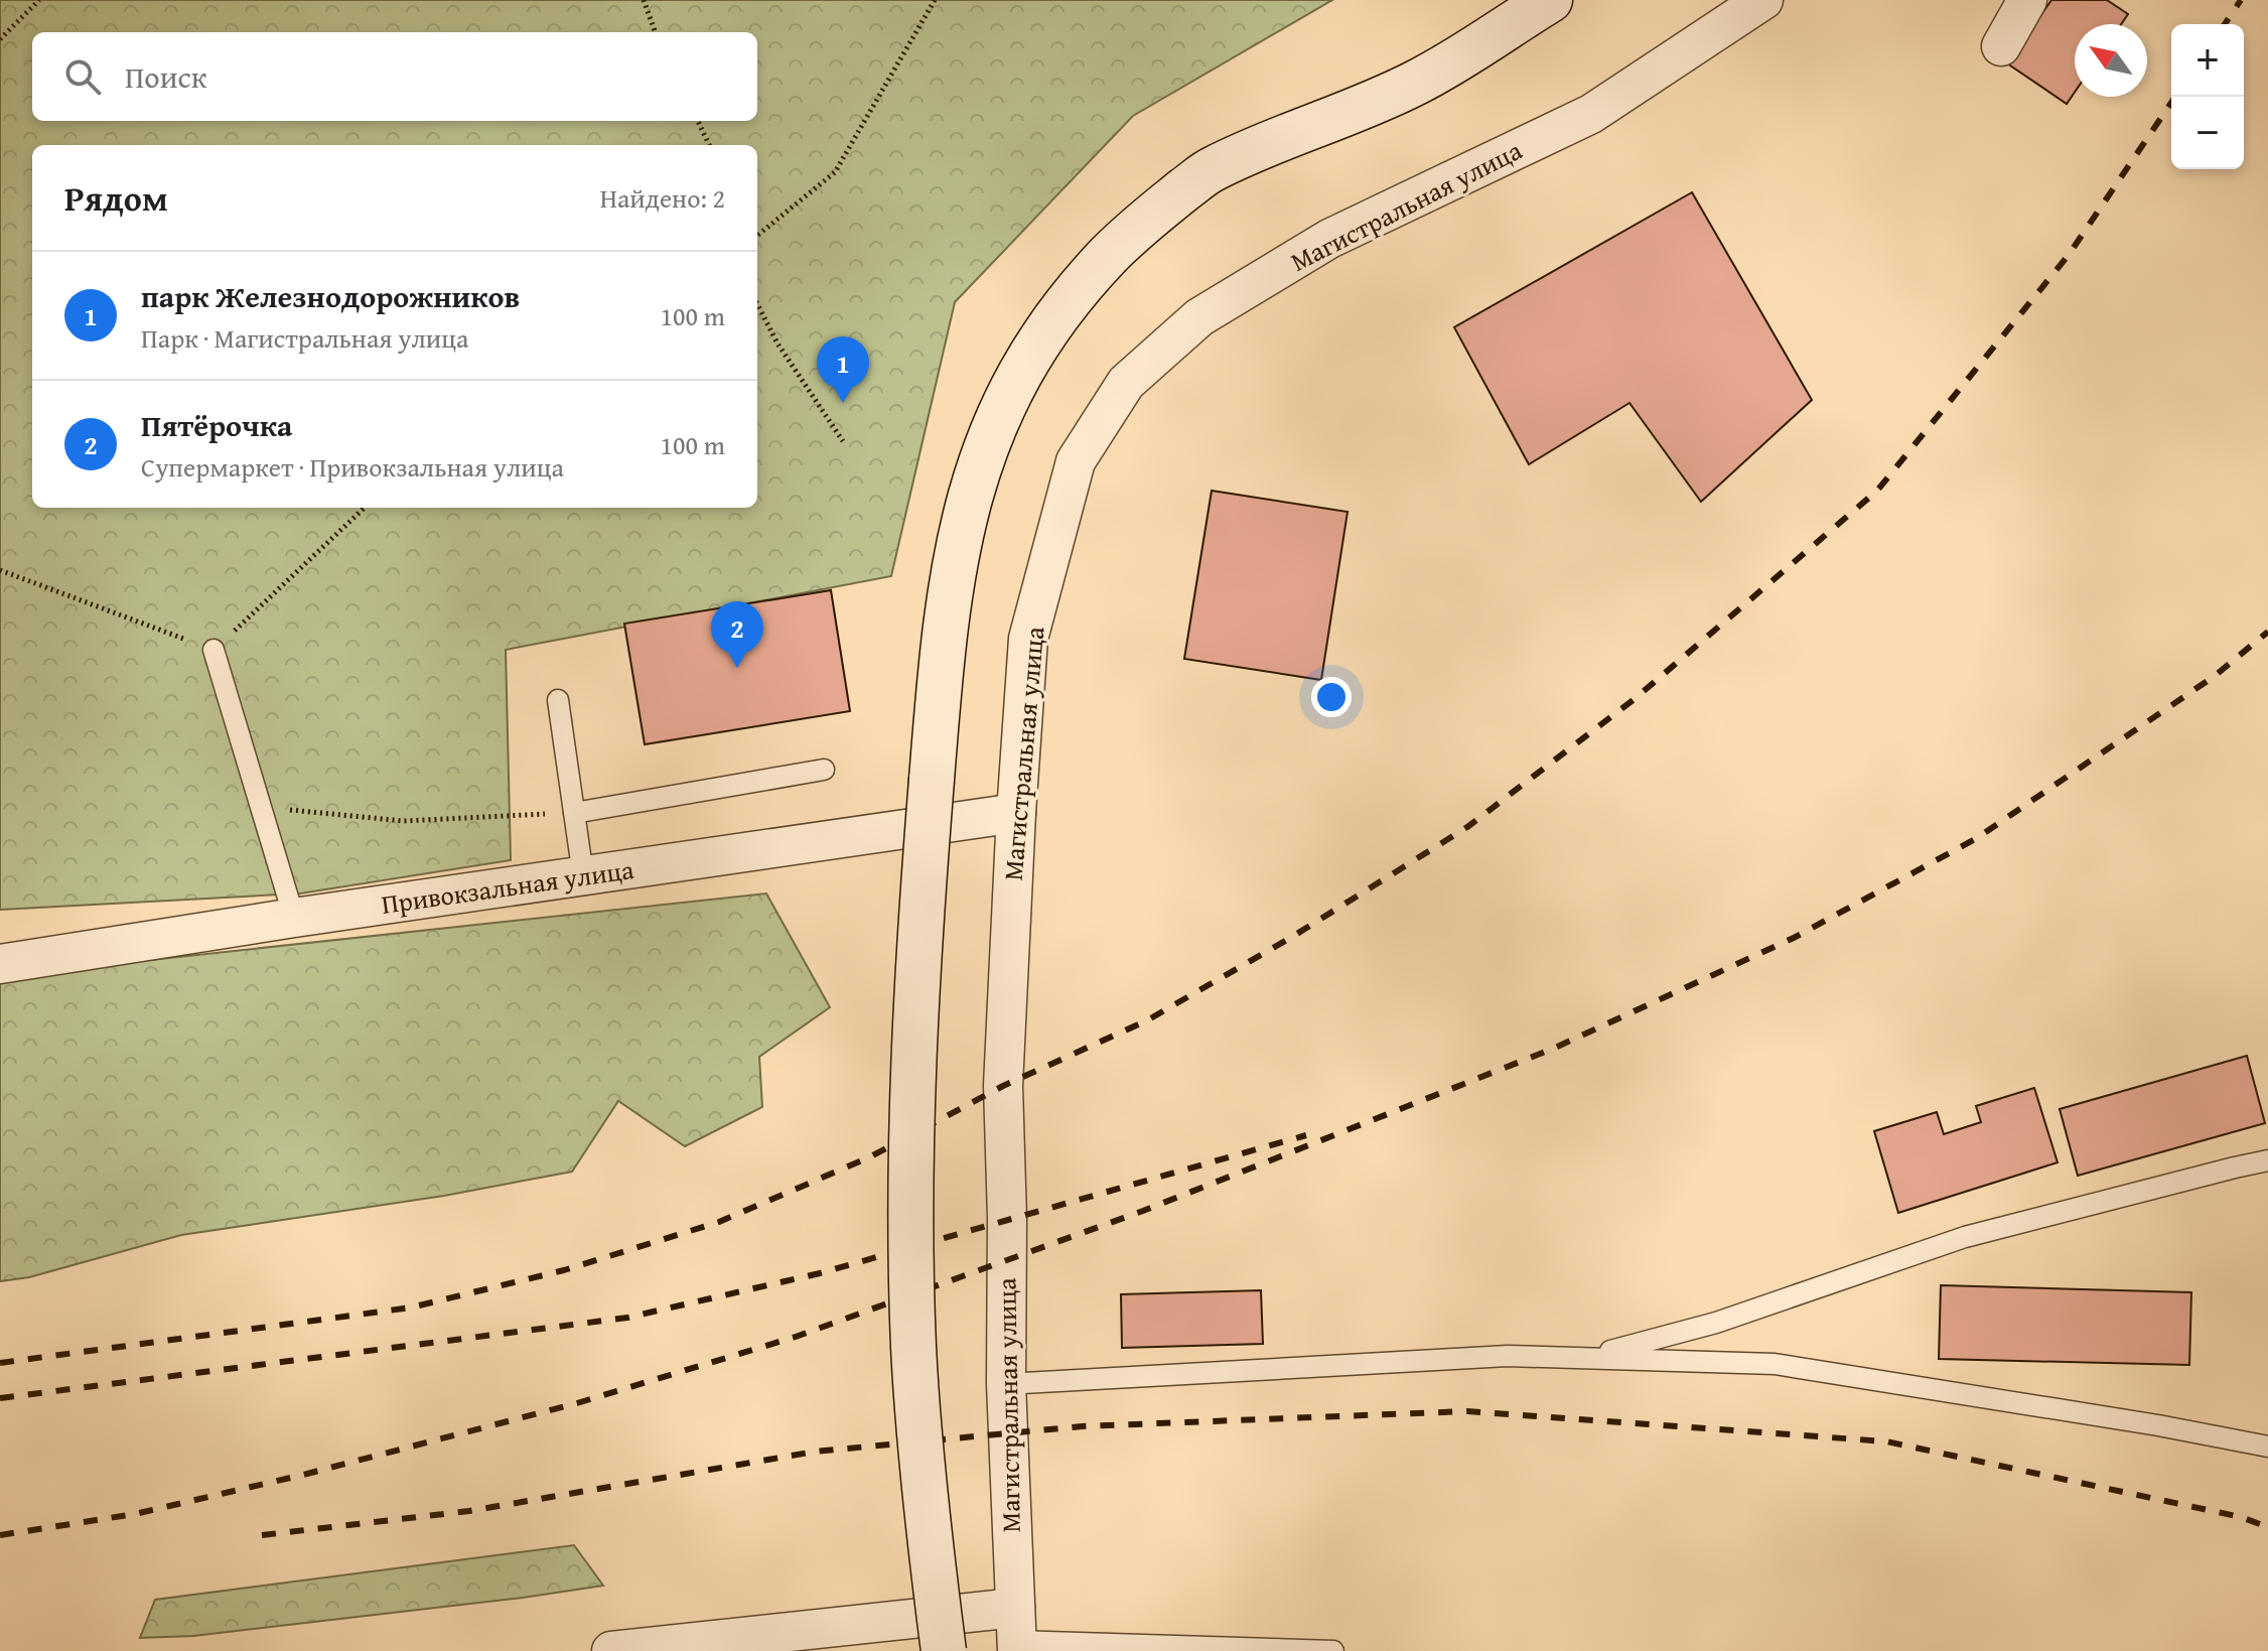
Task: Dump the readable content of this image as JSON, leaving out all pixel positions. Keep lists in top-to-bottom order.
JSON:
{
  "streets": {
    "street": ["Магистральная улица", "Привокзальная улица"]
  },
  "crossings": [
    ["Магистральная улица", "Привокзальная улица"]
  ],
  "north": "top left",
  "page": {
    "map_buttons": ["+", "−"],
    "search": "Поиск",
    "heading": ["Рядом", "Найдено: 2"],
    "list": [
      {
        "mark": "1",
        "name": "парк Железнодорожников",
        "note": "Парк · Магистральная улица",
        "value": "100 m"
      },
      {
        "mark": "2",
        "name": "Пятёрочка",
        "note": "Супермаркет · Привокзальная улица",
        "value": "100 m"
      }
    ],
    "pins": ["1", "2"]
  }
}
